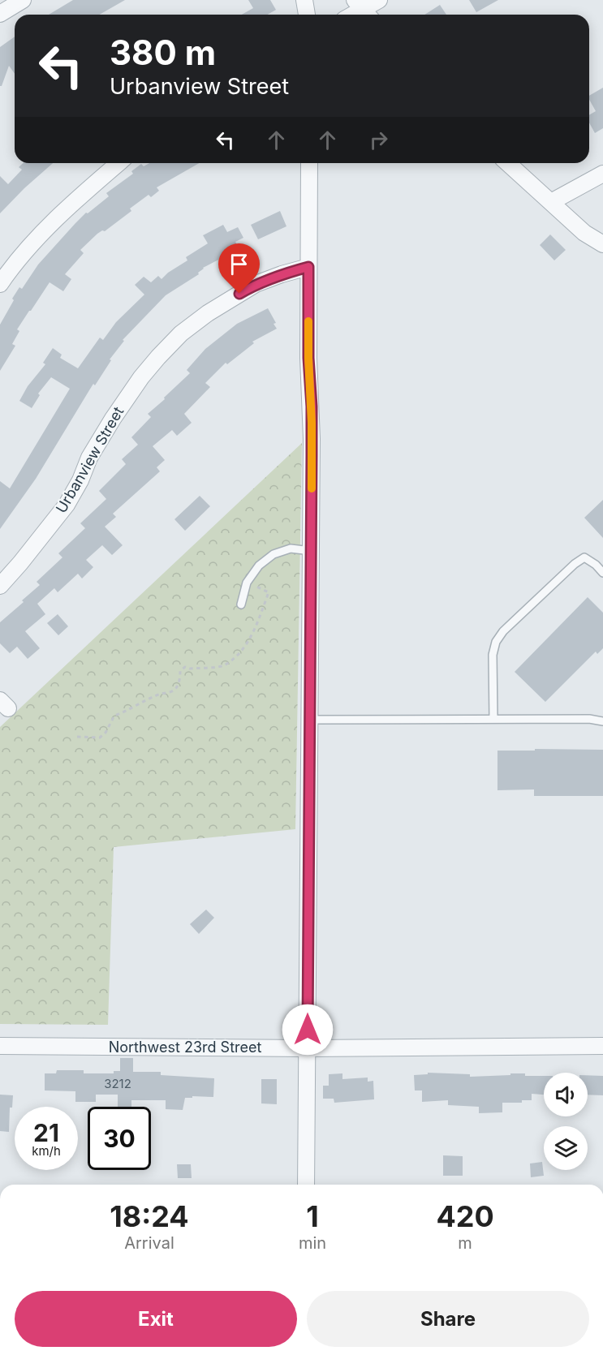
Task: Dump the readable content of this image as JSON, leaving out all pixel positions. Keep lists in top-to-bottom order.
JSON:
{
  "streets": {
    "street": ["Urbanview Street", "Northwest 23rd Street"]
  },
  "house_numbers": ["3212"],
  "page": {
    "turn": ["380 m", "Urbanview Street"],
    "speed": "21 km/h",
    "limit": "30",
    "eta": [
      "18:24",
      "Arrival",
      "1",
      "min",
      "420",
      "m"
    ],
    "buttons": ["Exit", "Share"]
  }
}
